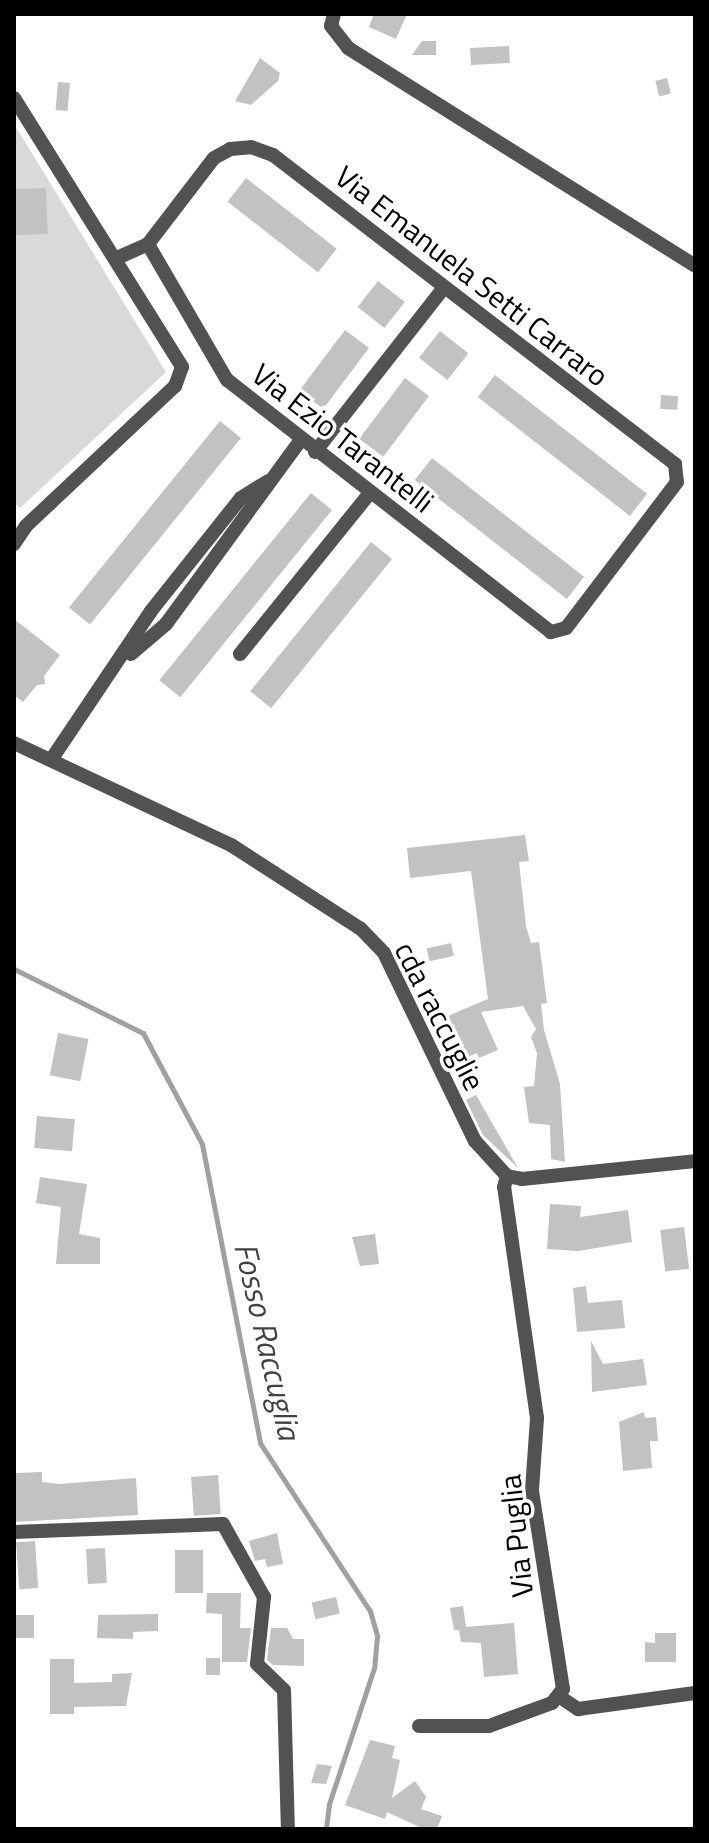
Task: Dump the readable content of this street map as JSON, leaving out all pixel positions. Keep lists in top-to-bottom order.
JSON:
{
  "streets": {
    "street": [
      "Via Emanuela Setti Carraro",
      "Via Ezio Tarantelli",
      "cda raccuglie",
      "Via Puglia"
    ]
  },
  "crossings": [
    ["Via Emanuela Setti Carraro", "Via Ezio Tarantelli"],
    ["cda raccuglie", "Via Puglia"]
  ],
  "water": ["Fosso Raccuglia"]
}
